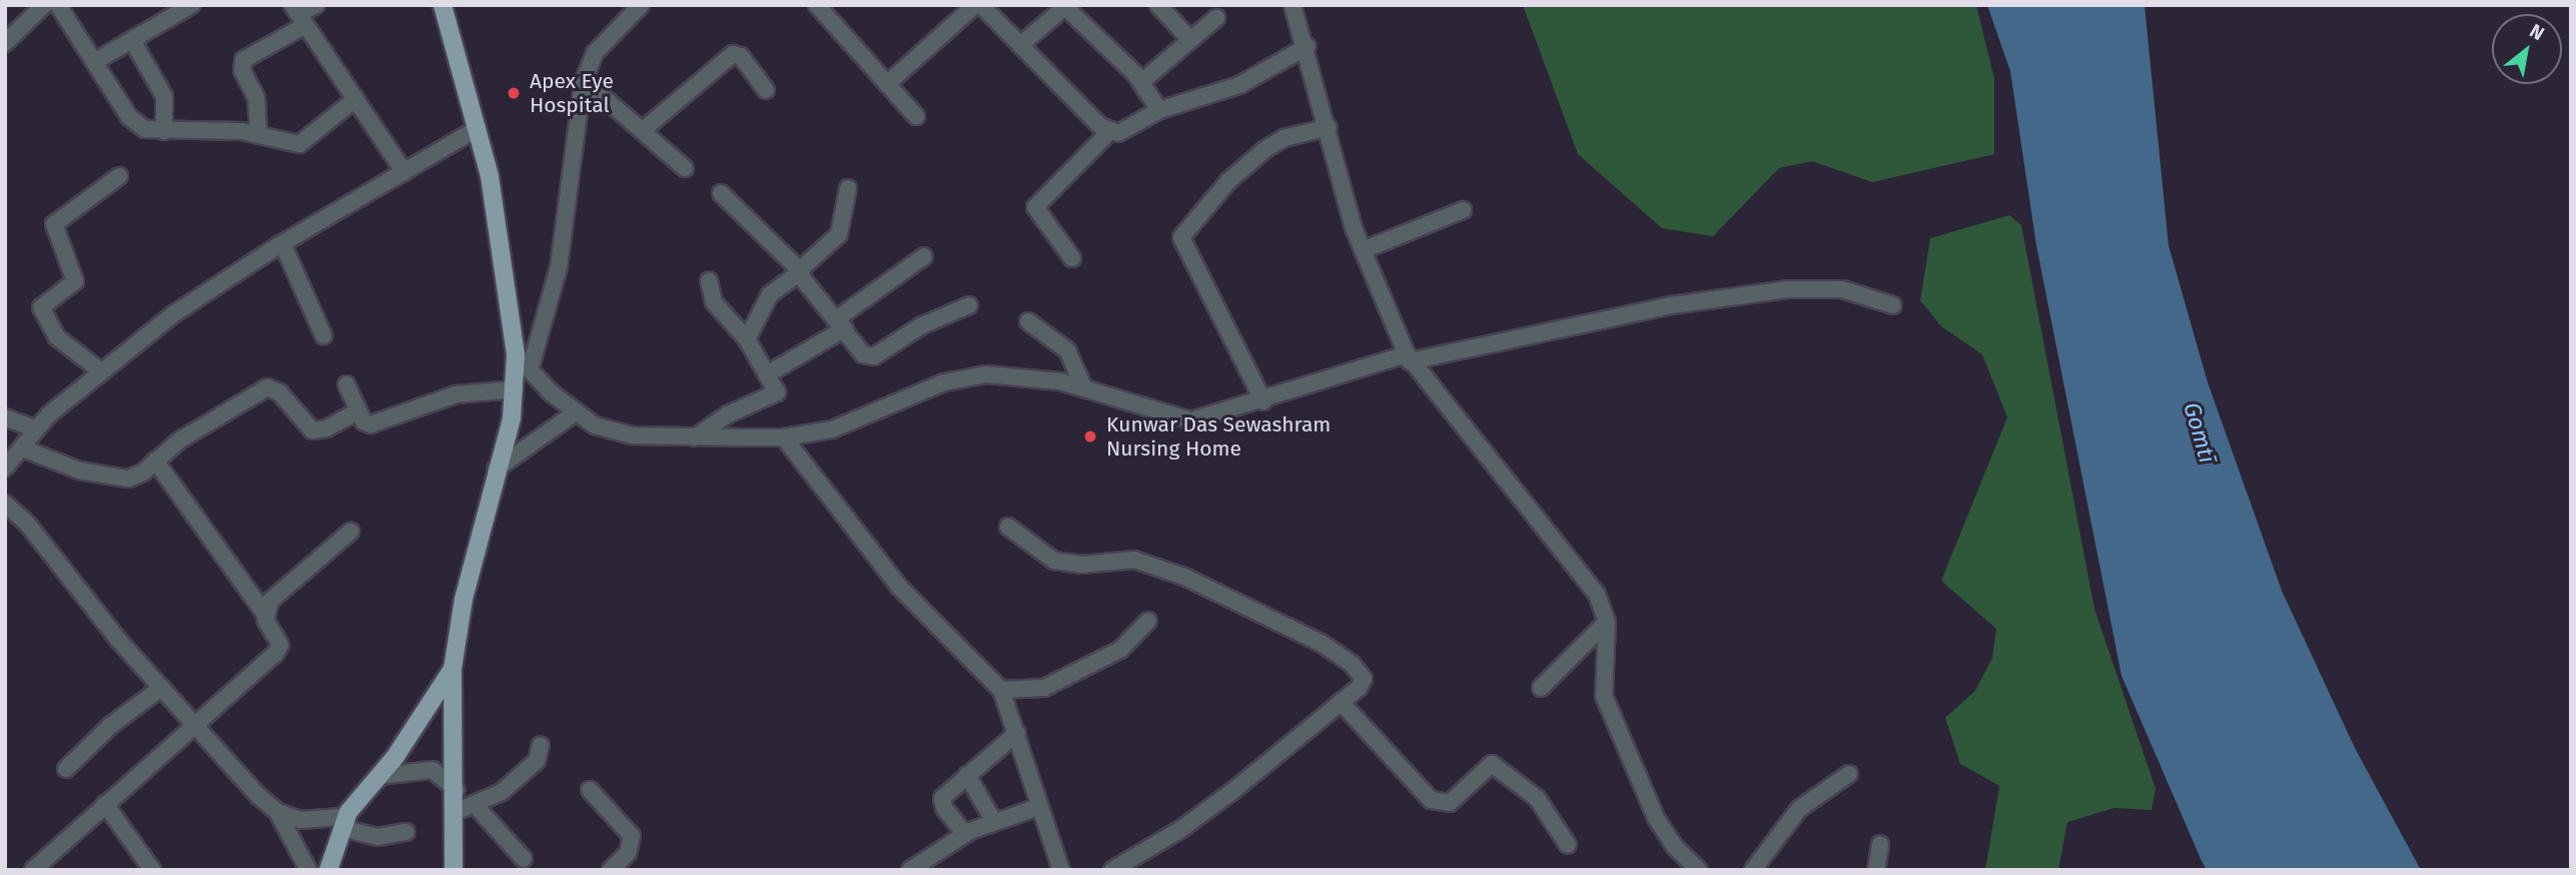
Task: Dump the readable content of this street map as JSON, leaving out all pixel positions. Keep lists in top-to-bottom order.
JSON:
{
  "water": ["Gomtī"],
  "places": ["Apex Eye Hospital", "Kunwar Das Sewashram Nursing Home"],
  "north": "top right"
}
